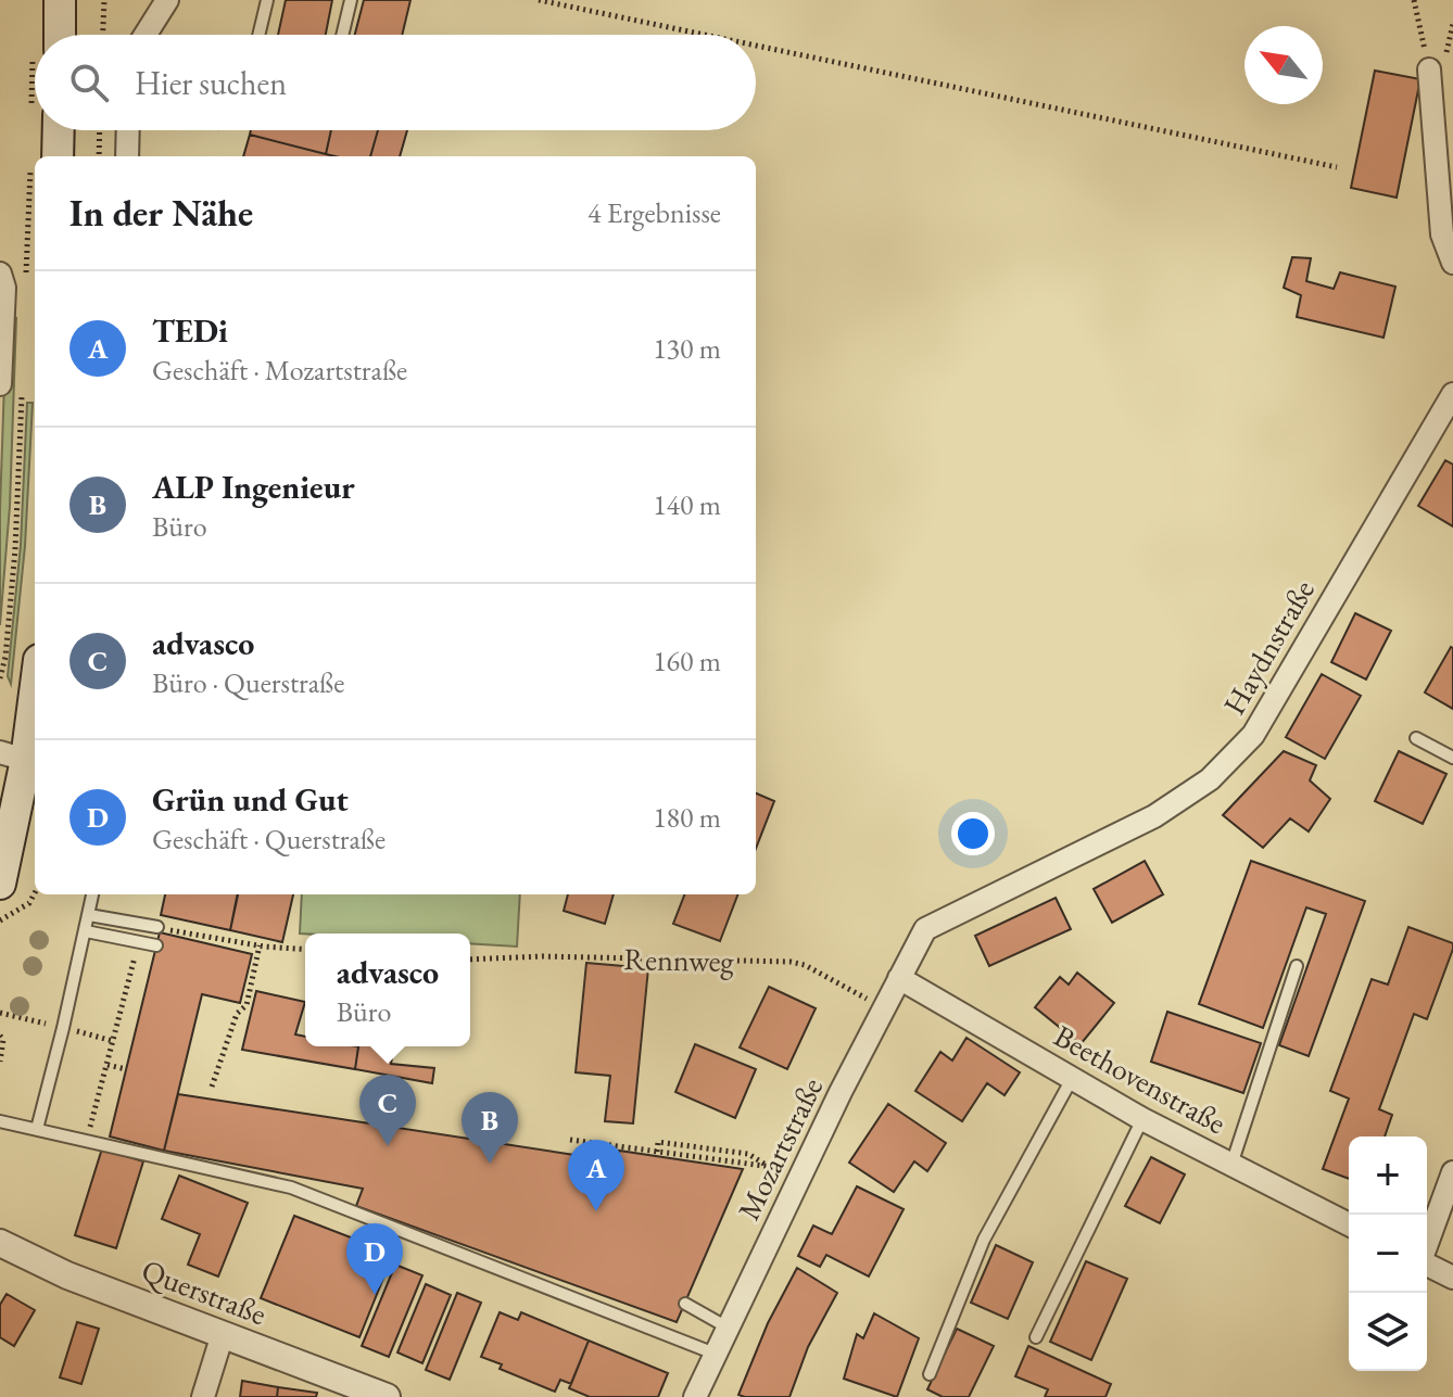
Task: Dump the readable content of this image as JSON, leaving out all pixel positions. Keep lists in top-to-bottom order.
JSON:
{
  "streets": {
    "street": [
      "Haydnstraße",
      "Beethovenstraße",
      "Mozartstraße",
      "Querstraße"
    ],
    "path": ["Rennweg"]
  },
  "crossings": [
    ["Haydnstraße", "Mozartstraße"],
    ["Rennweg", "Mozartstraße"],
    ["Beethovenstraße", "Mozartstraße"]
  ],
  "north": "top left",
  "page": {
    "search": "Hier suchen",
    "heading": ["In der Nähe", "4 Ergebnisse"],
    "list": [
      {
        "mark": "A",
        "name": "TEDi",
        "note": "Geschäft · Mozartstraße",
        "value": "130 m"
      },
      {
        "mark": "B",
        "name": "ALP Ingenieur",
        "note": "Büro",
        "value": "140 m"
      },
      {
        "mark": "C",
        "name": "advasco",
        "note": "Büro · Querstraße",
        "value": "160 m"
      },
      {
        "mark": "D",
        "name": "Grün und Gut",
        "note": "Geschäft · Querstraße",
        "value": "180 m"
      }
    ],
    "popup": ["advasco", "Büro"],
    "pins": [
      "C",
      "B",
      "A",
      "D"
    ],
    "map_buttons": ["+", "−"]
  }
}
